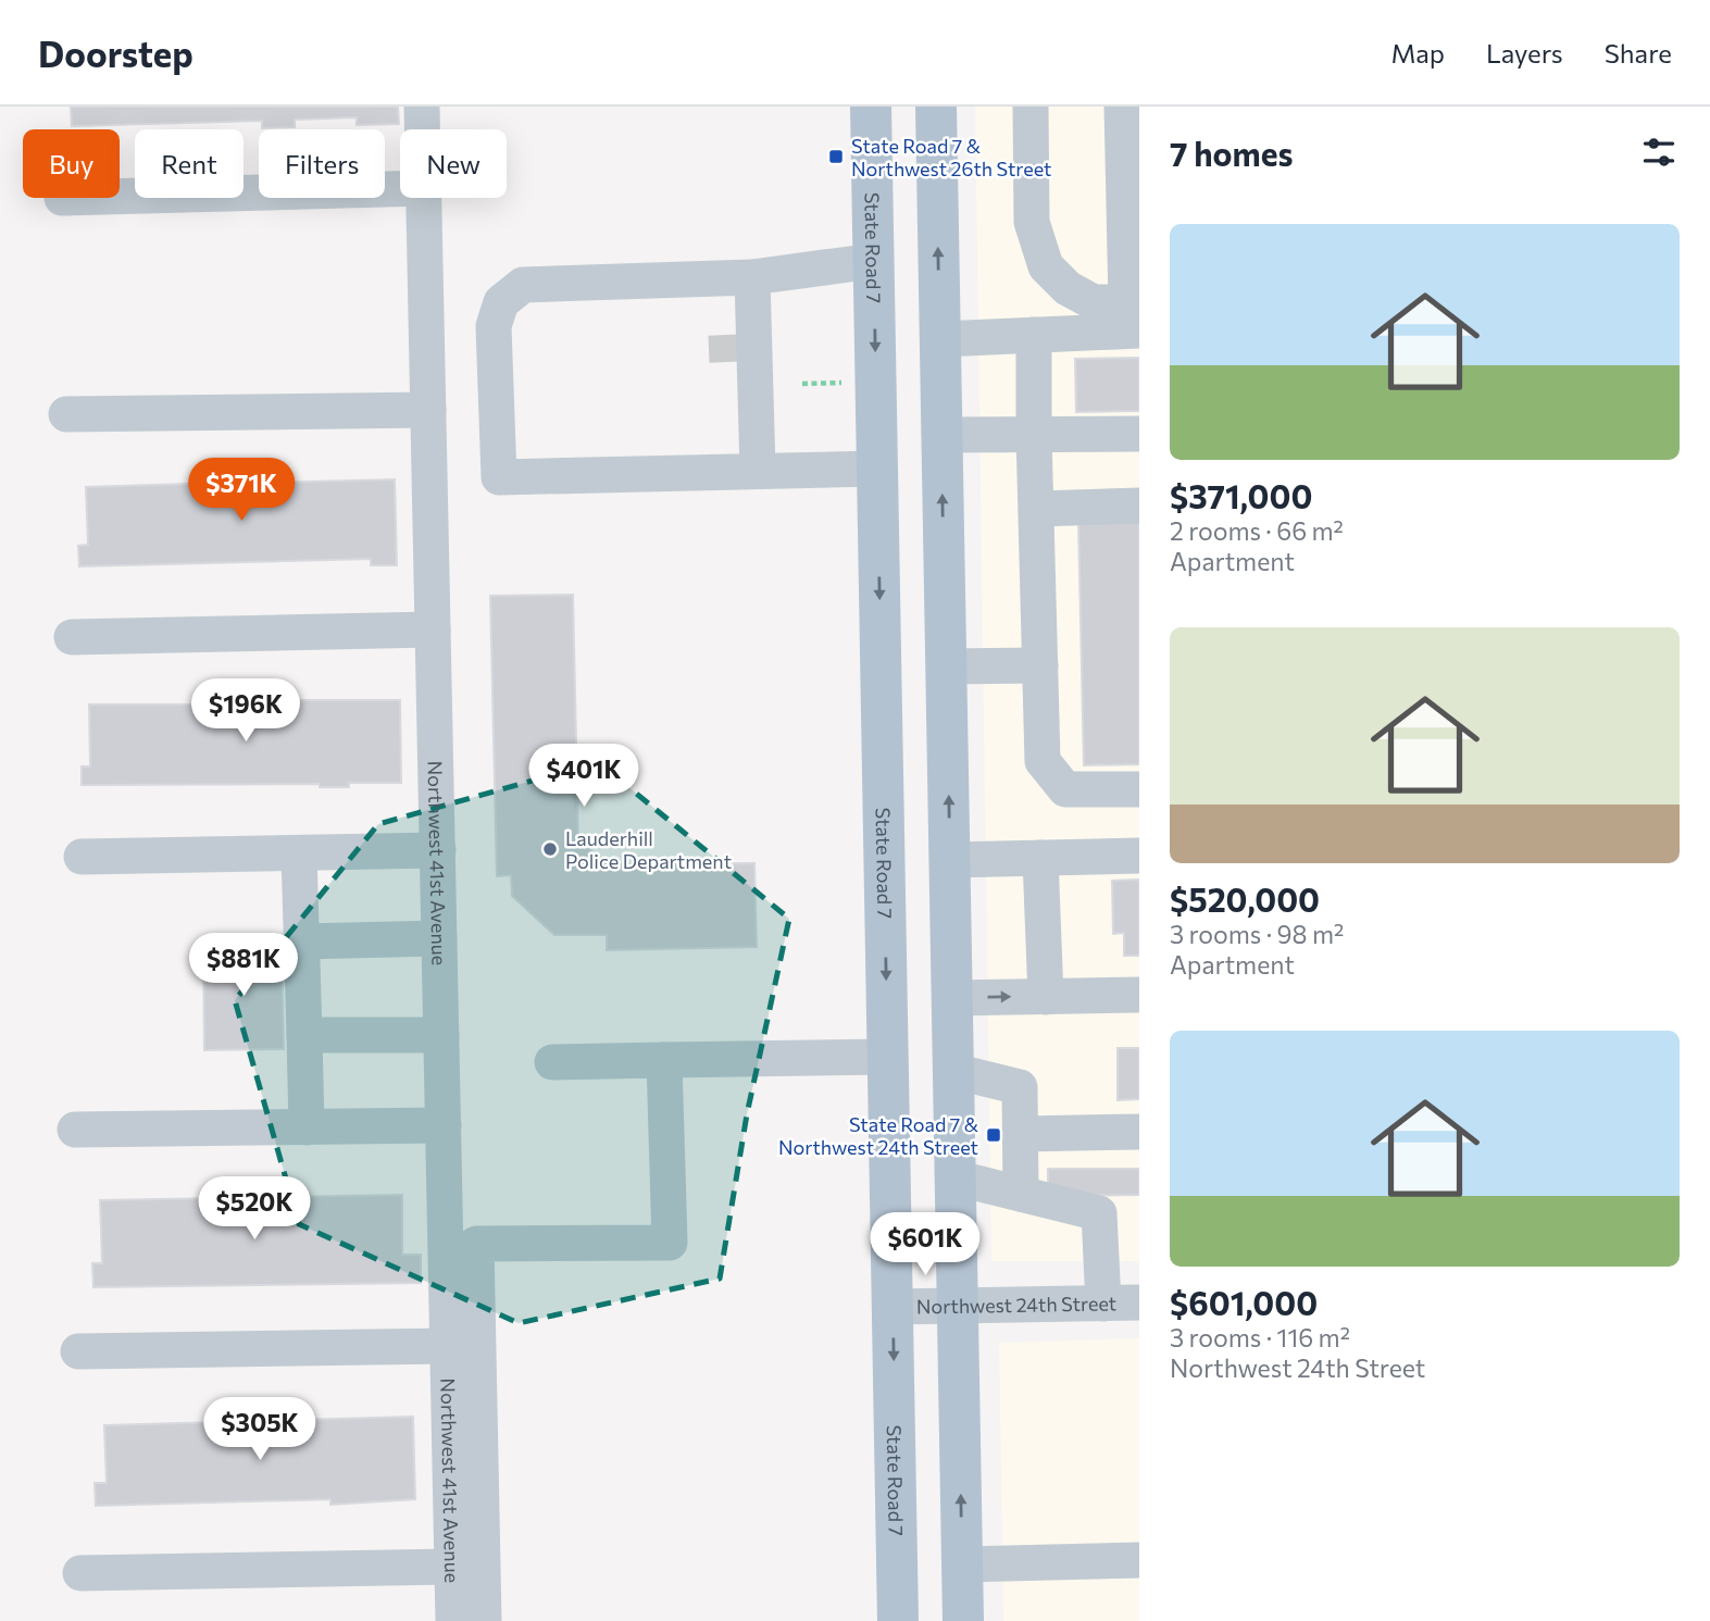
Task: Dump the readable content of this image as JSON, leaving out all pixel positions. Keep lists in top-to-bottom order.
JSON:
{
  "streets": {
    "main road": ["State Road 7"],
    "street": ["Northwest 41st Avenue", "Northwest 24th Street"]
  },
  "crossings": [
    ["State Road 7", "Northwest 24th Street"]
  ],
  "places": {
    "transit": ["State Road 7 & Northwest 26th Street", "State Road 7 & Northwest 24th Street"],
    "other": ["Lauderhill Police Department"]
  },
  "page": {
    "header": "Doorstep",
    "nav": ["Map", "Layers", "Share"],
    "heading": "7 homes",
    "chip": [
      "Buy",
      "Rent",
      "Filters",
      "New"
    ],
    "list": [
      {
        "name": "$371,000",
        "note": "2 rooms · 66 m² · Apartment"
      },
      {
        "name": "$520,000",
        "note": "3 rooms · 98 m² · Apartment"
      },
      {
        "name": "$601,000",
        "note": "3 rooms · 116 m² · Northwest 24th Street"
      }
    ],
    "price": [
      "$371K",
      "$196K",
      "$401K",
      "$881K",
      "$520K",
      "$601K",
      "$305K"
    ]
  }
}
